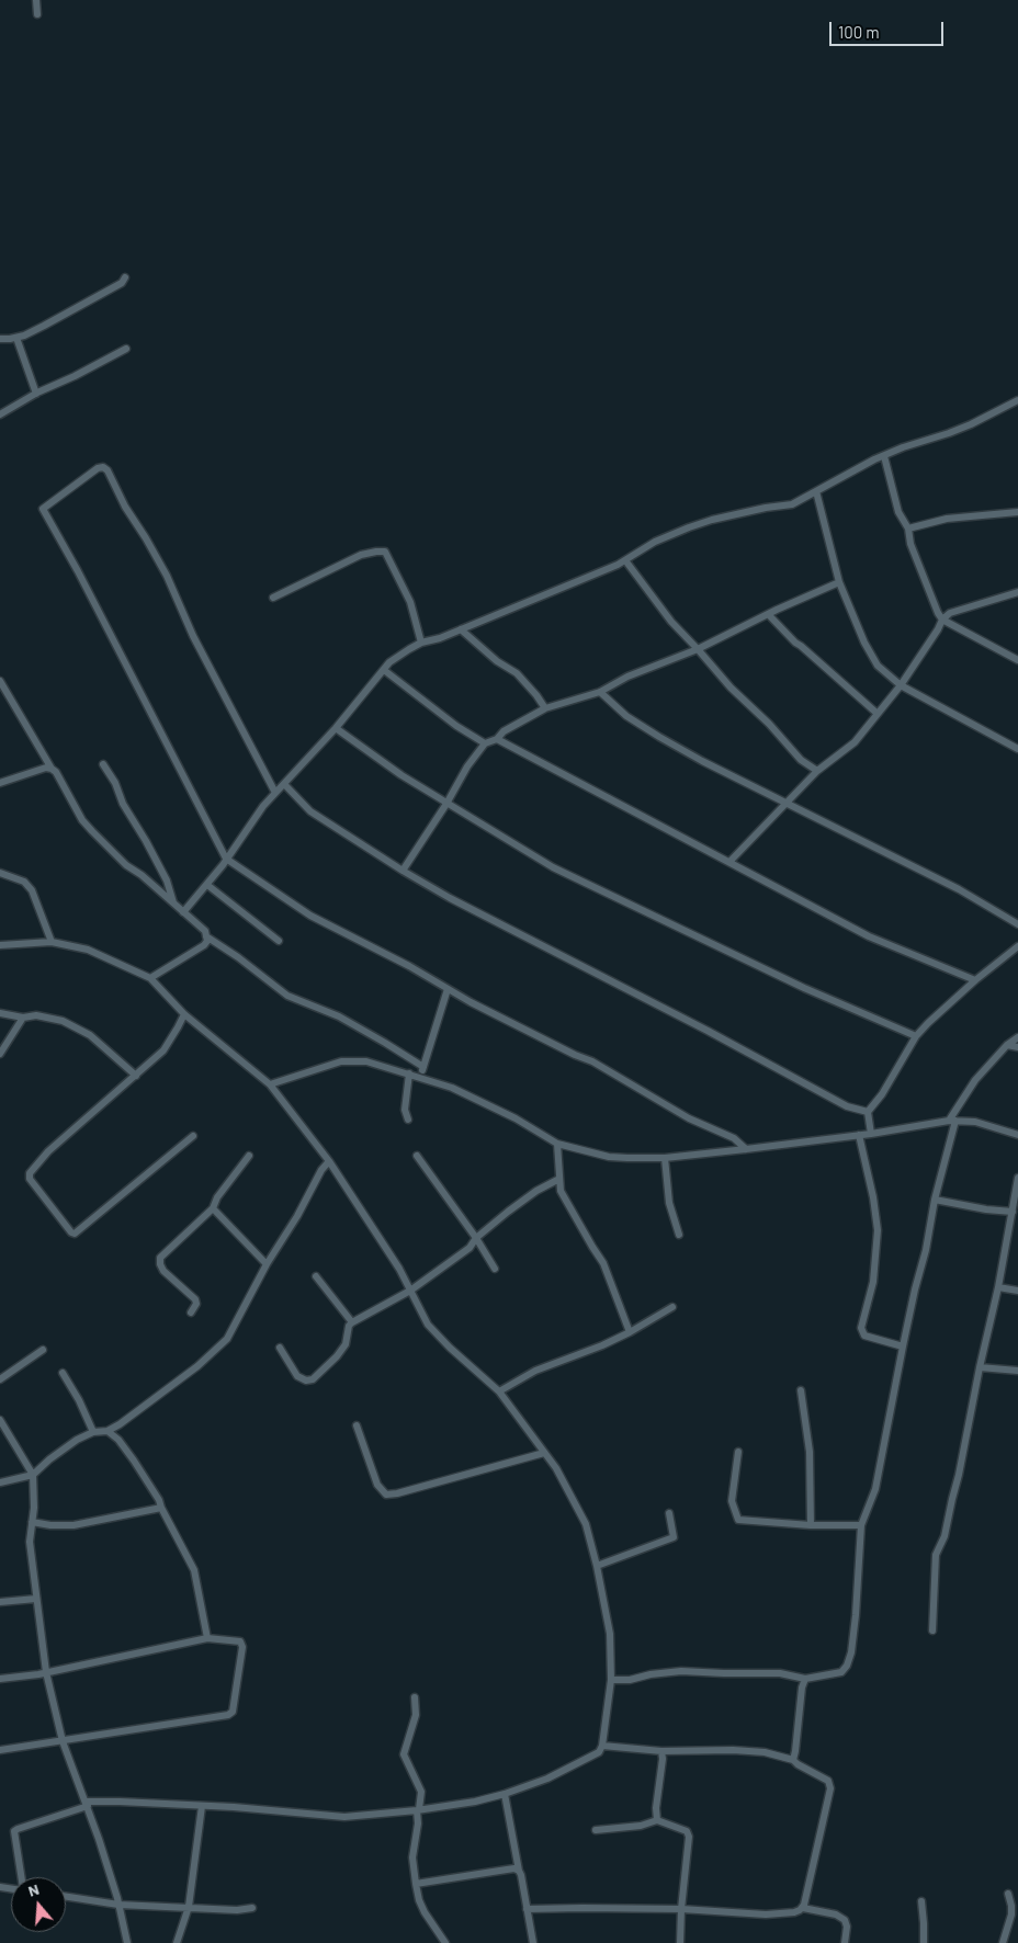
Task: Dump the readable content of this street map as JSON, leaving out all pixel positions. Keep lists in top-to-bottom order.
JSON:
{
  "scale_bar": "100 m",
  "north": "top"
}
